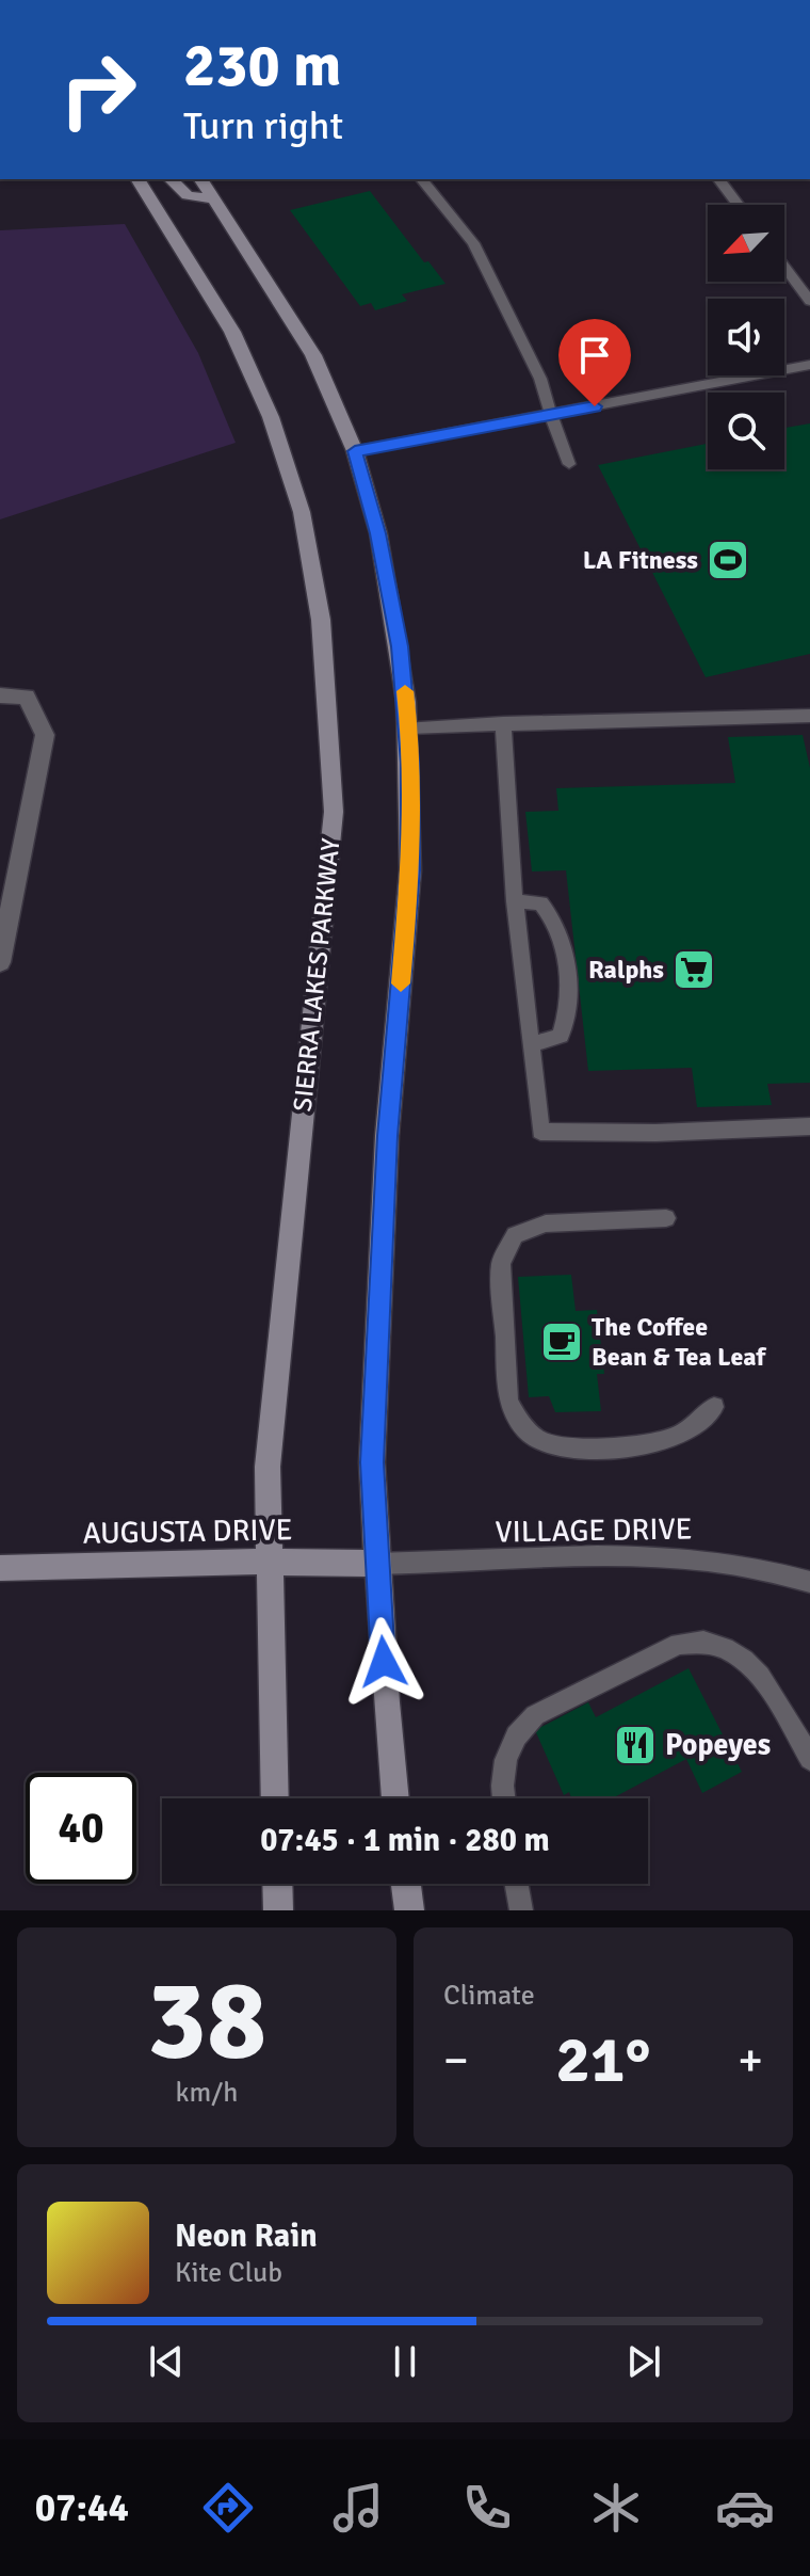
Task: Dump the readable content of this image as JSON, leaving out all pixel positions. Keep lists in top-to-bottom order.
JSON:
{
  "streets": {
    "street": ["SIERRA LAKES PARKWAY", "AUGUSTA DRIVE"],
    "lane": ["VILLAGE DRIVE"]
  },
  "crossings": [
    ["SIERRA LAKES PARKWAY", "AUGUSTA DRIVE"],
    ["VILLAGE DRIVE", "AUGUSTA DRIVE"]
  ],
  "places": {
    "sports": ["LA Fitness"],
    "supermarket": ["Ralphs"],
    "cafe": ["The Coffee Bean & Tea Leaf"],
    "restaurant": ["Popeyes"]
  },
  "north": "bottom left",
  "page": {
    "turn": ["230 m", "Turn right"],
    "limit": "40",
    "trip": "07:45 · 1 min · 280 m",
    "tile": [
      ["38", "km/h"],
      "Climate"
    ],
    "heat": ["−", "21°", "+"],
    "song": ["Neon Rain", "Kite Club"],
    "tabs": "07:44"
  }
}
